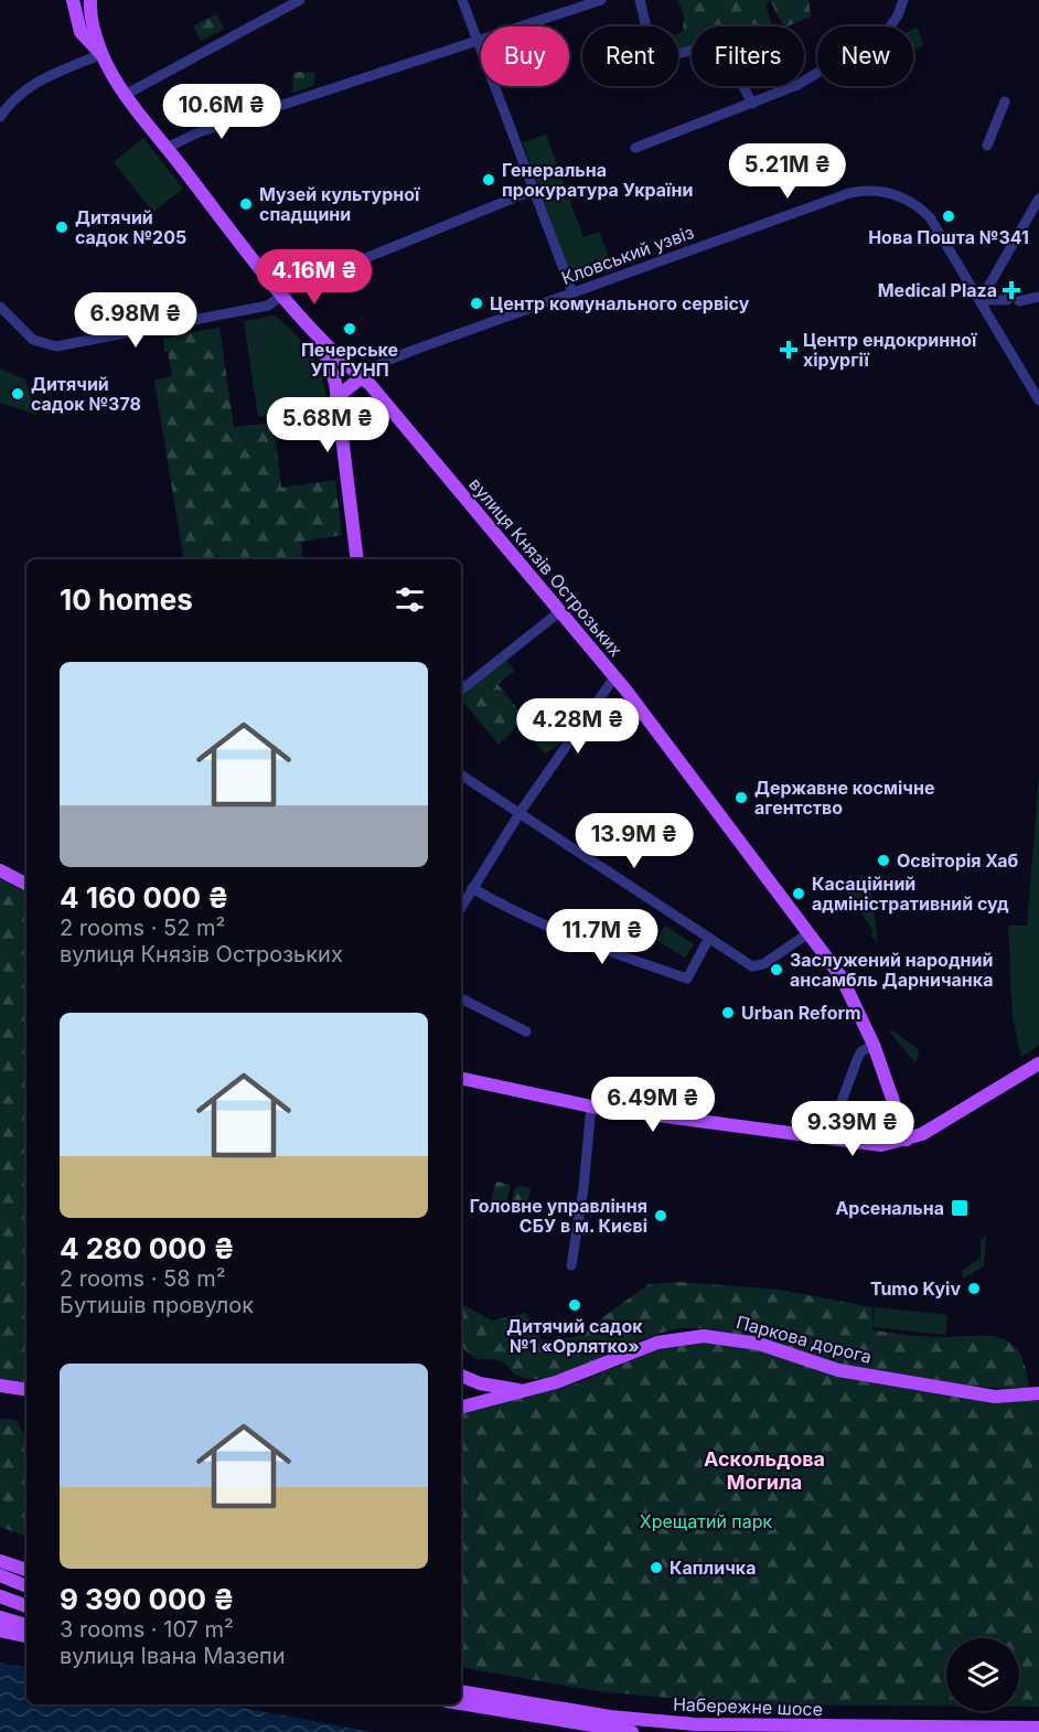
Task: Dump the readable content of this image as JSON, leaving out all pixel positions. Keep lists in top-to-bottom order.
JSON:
{
  "streets": {
    "main road": ["вулиця Князів Острозьких", "Паркова дорога", "Набережне шосе"],
    "street": ["Кловський узвіз"]
  },
  "crossings": [
    ["Кловський узвіз", "вулиця Князів Острозьких"]
  ],
  "districts": ["Аскольдова Могила"],
  "parks": ["Хрещатий парк"],
  "places": {
    "other": [
      "Генеральна прокуратура України",
      "Музей культурної спадщини",
      "Нова Пошта №341",
      "Дитячий садок №205",
      "Центр комунального сервісу",
      "Печерське УП ГУНП",
      "Дитячий садок №378",
      "Державне космічне агентство",
      "Освіторія Хаб",
      "Касаційний адміністративний суд",
      "Заслужений народний ансамбль Дарничанка",
      "Urban Reform",
      "Головне управління СБУ в м. Києві",
      "Tumo Kyiv",
      "Дитячий садок №1 «Орлятко»",
      "Капличка"
    ],
    "health": ["Medical Plaza", "Центр ендокринної хірургії"],
    "transit": ["Арсенальна"]
  },
  "page": {
    "chip": [
      "Buy",
      "Rent",
      "Filters",
      "New"
    ],
    "price": [
      "10.6M ₴",
      "5.21M ₴",
      "4.16M ₴",
      "6.98M ₴",
      "5.68M ₴",
      "4.28M ₴",
      "13.9M ₴",
      "11.7M ₴",
      "6.49M ₴",
      "9.39M ₴"
    ],
    "heading": "10 homes",
    "list": [
      {
        "name": "4 160 000 ₴",
        "note": "2 rooms · 52 m² · вулиця Князів Острозьких"
      },
      {
        "name": "4 280 000 ₴",
        "note": "2 rooms · 58 m² · Бутишів провулок"
      },
      {
        "name": "9 390 000 ₴",
        "note": "3 rooms · 107 m² · вулиця Івана Мазепи"
      }
    ]
  }
}
